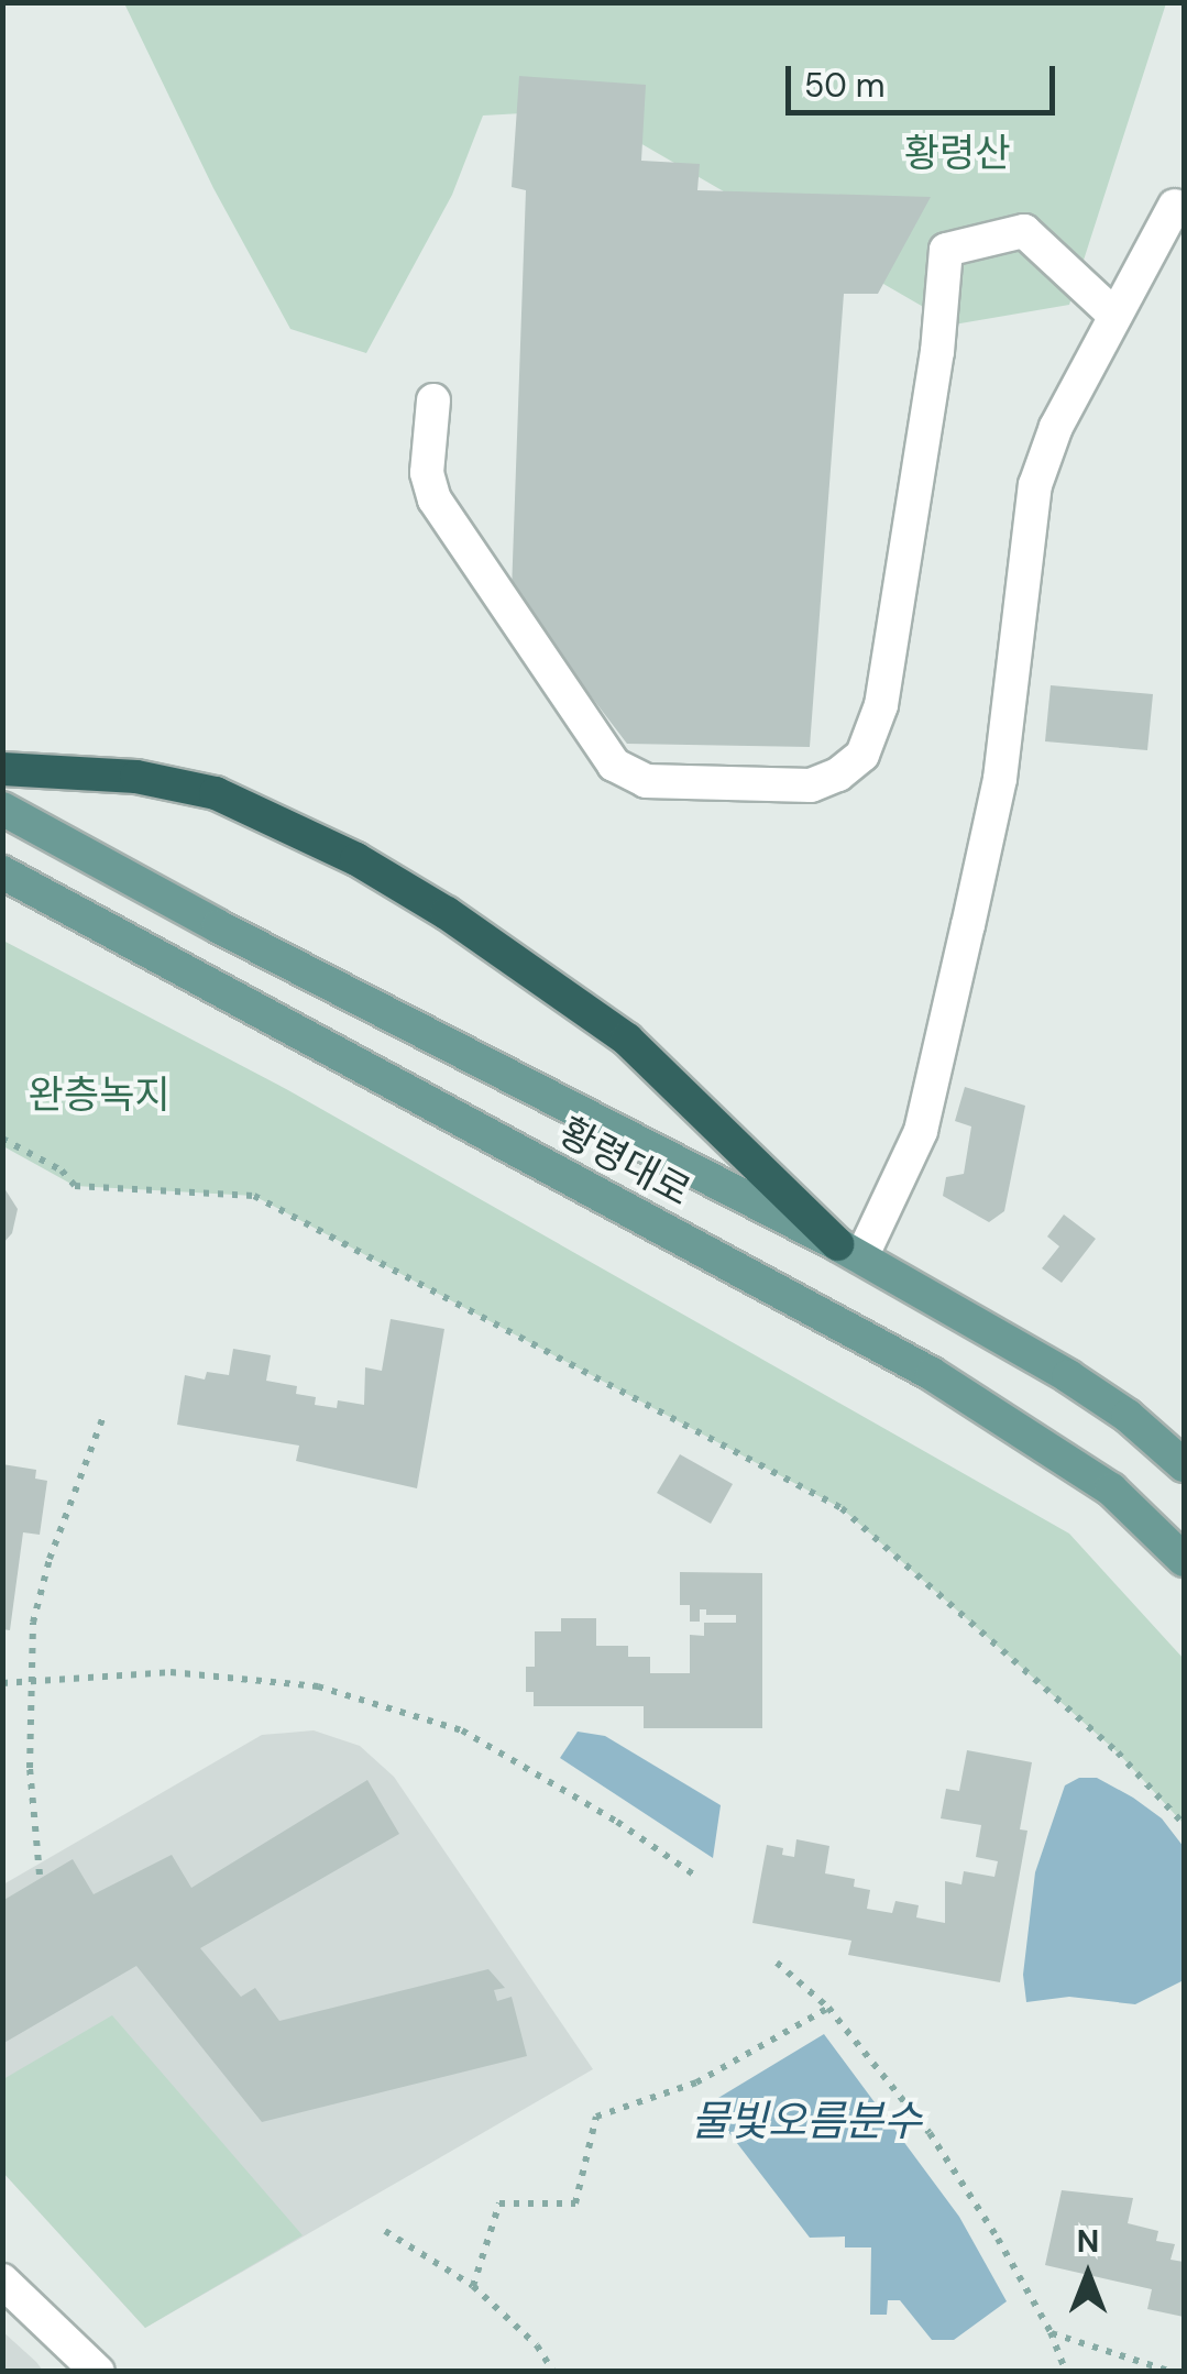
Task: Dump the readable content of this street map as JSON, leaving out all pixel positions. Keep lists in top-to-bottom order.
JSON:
{
  "streets": {
    "main road": ["황령대로"]
  },
  "water": ["물빛오름분수"],
  "parks": ["황령산", "완층녹지"],
  "scale_bar": "50 m",
  "north": "top"
}
